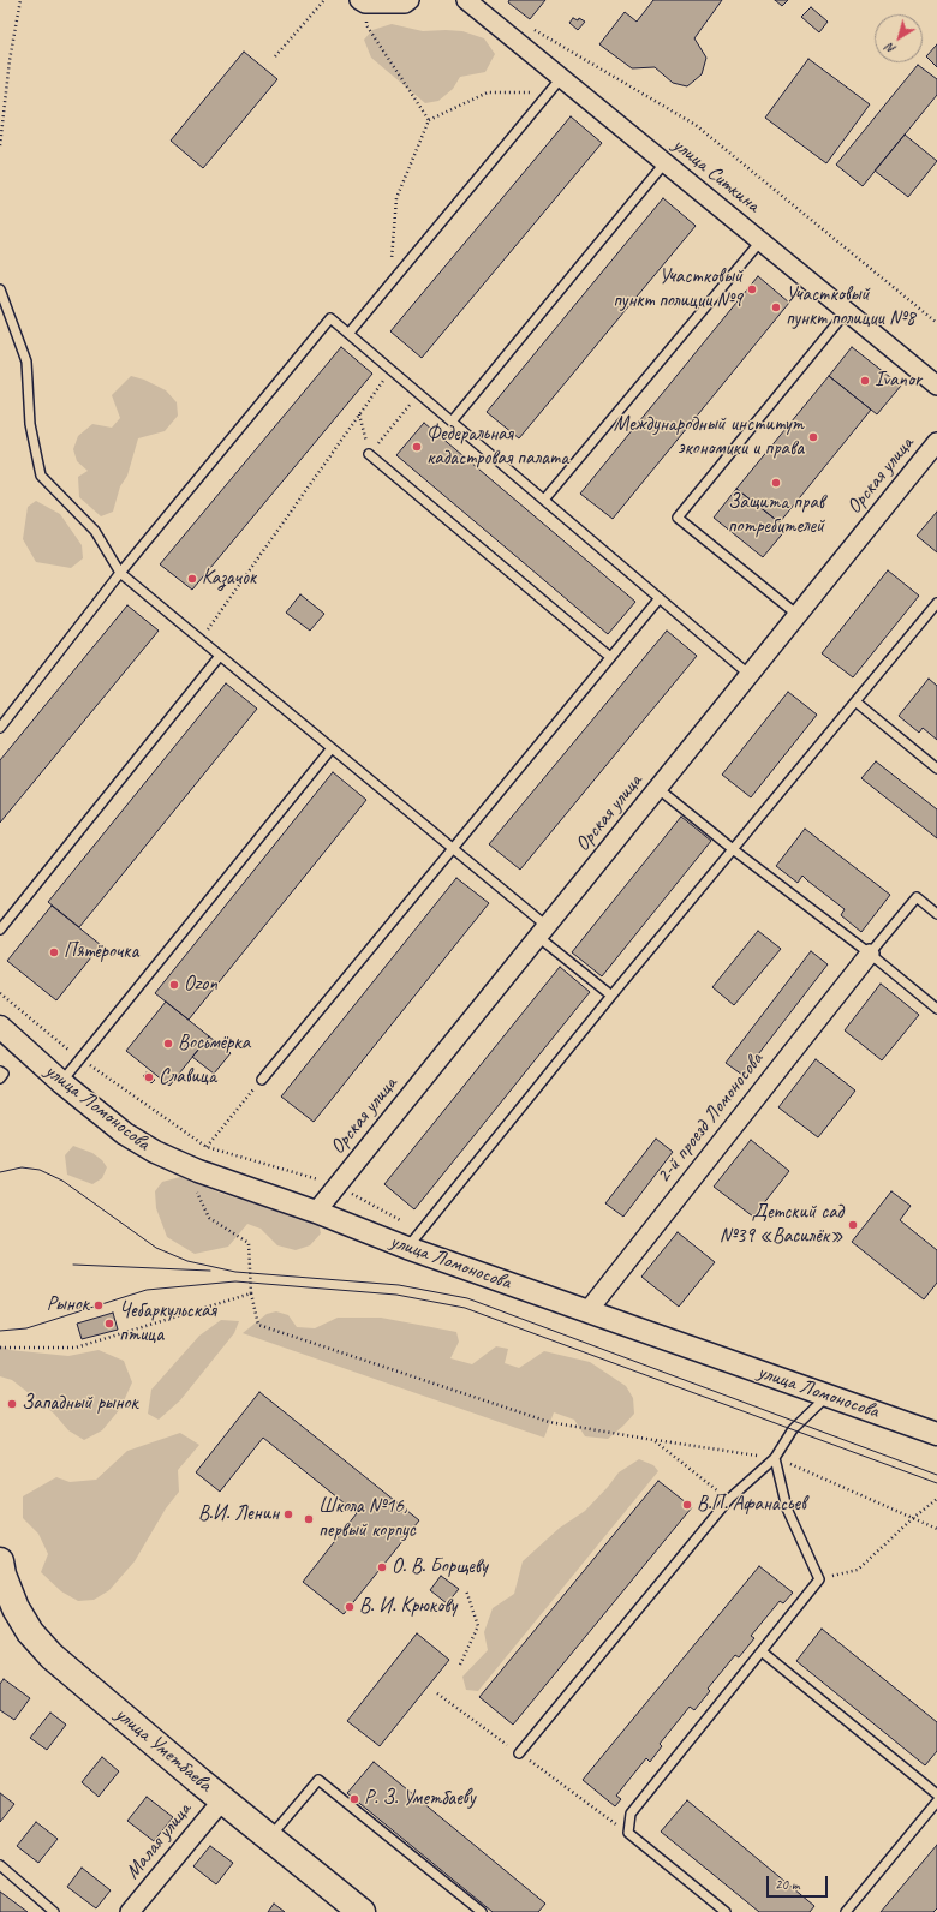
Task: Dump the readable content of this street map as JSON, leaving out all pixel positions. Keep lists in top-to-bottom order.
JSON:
{
  "streets": {
    "main road": ["улица Уметбаева"],
    "street": [
      "улица Ситкина",
      "Орская улица",
      "улица Ломоносова",
      "2-й проезд Ломоносова",
      "Малая улица"
    ]
  },
  "crossings": [
    ["Орская улица", "улица Ломоносова"],
    ["улица Ломоносова", "2-й проезд Ломоносова"],
    ["улица Уметбаева", "Малая улица"]
  ],
  "places": [
    "Участковый пункт полиции №9",
    "Участковый пункт полиции №8",
    "Ivanor",
    "Международный институт экономики и права",
    "Федеральная кадастровая палата",
    "Защита прав потребителей",
    "Казачок",
    "Пятёрочка",
    "Ozon",
    "Восьмёрка",
    "Славица",
    "Детский сад №39 «Василёк»",
    "Рынок",
    "Чебаркульская птица",
    "Западный рынок",
    "В.П. Афанасьев",
    "В.И. Ленин",
    "Школа №16, первый корпус",
    "О. В. Борщеву",
    "В. И. Крюкову",
    "Р. З. Уметбаеву"
  ],
  "scale_bar": "20 m",
  "north": "bottom left"
}
